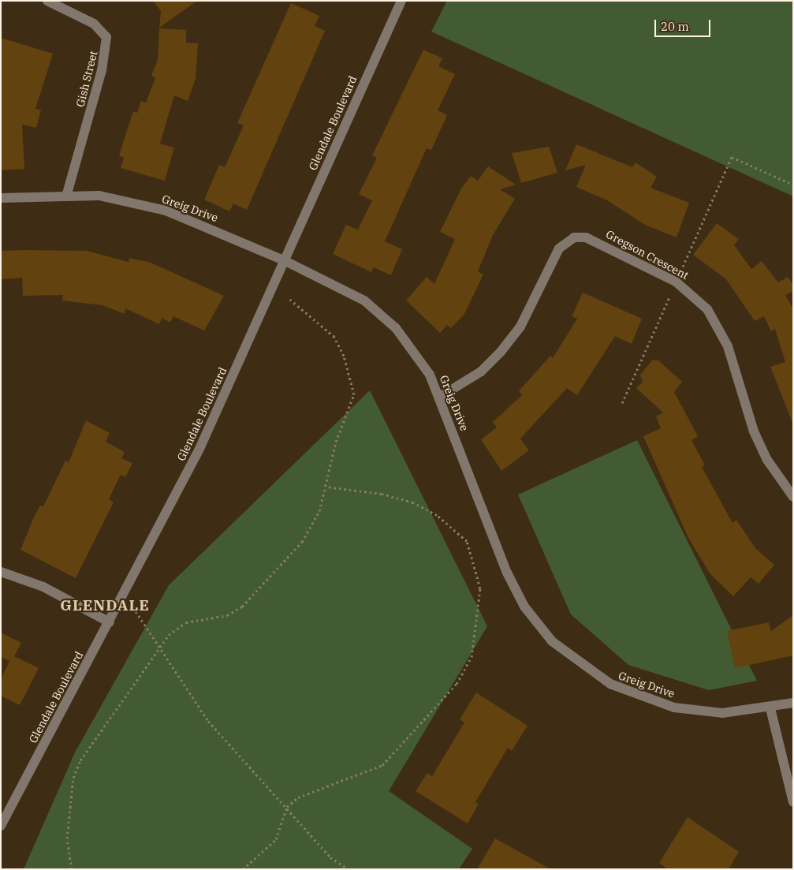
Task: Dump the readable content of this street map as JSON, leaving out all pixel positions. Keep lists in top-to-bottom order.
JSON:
{
  "streets": {
    "street": [
      "Gish Street",
      "Glendale Boulevard",
      "Greig Drive",
      "Gregson Crescent"
    ]
  },
  "crossings": [
    ["Gish Street", "Greig Drive"],
    ["Glendale Boulevard", "Greig Drive"],
    ["Greig Drive", "Gregson Crescent"]
  ],
  "districts": ["GLENDALE"],
  "scale_bar": "20 m"
}
